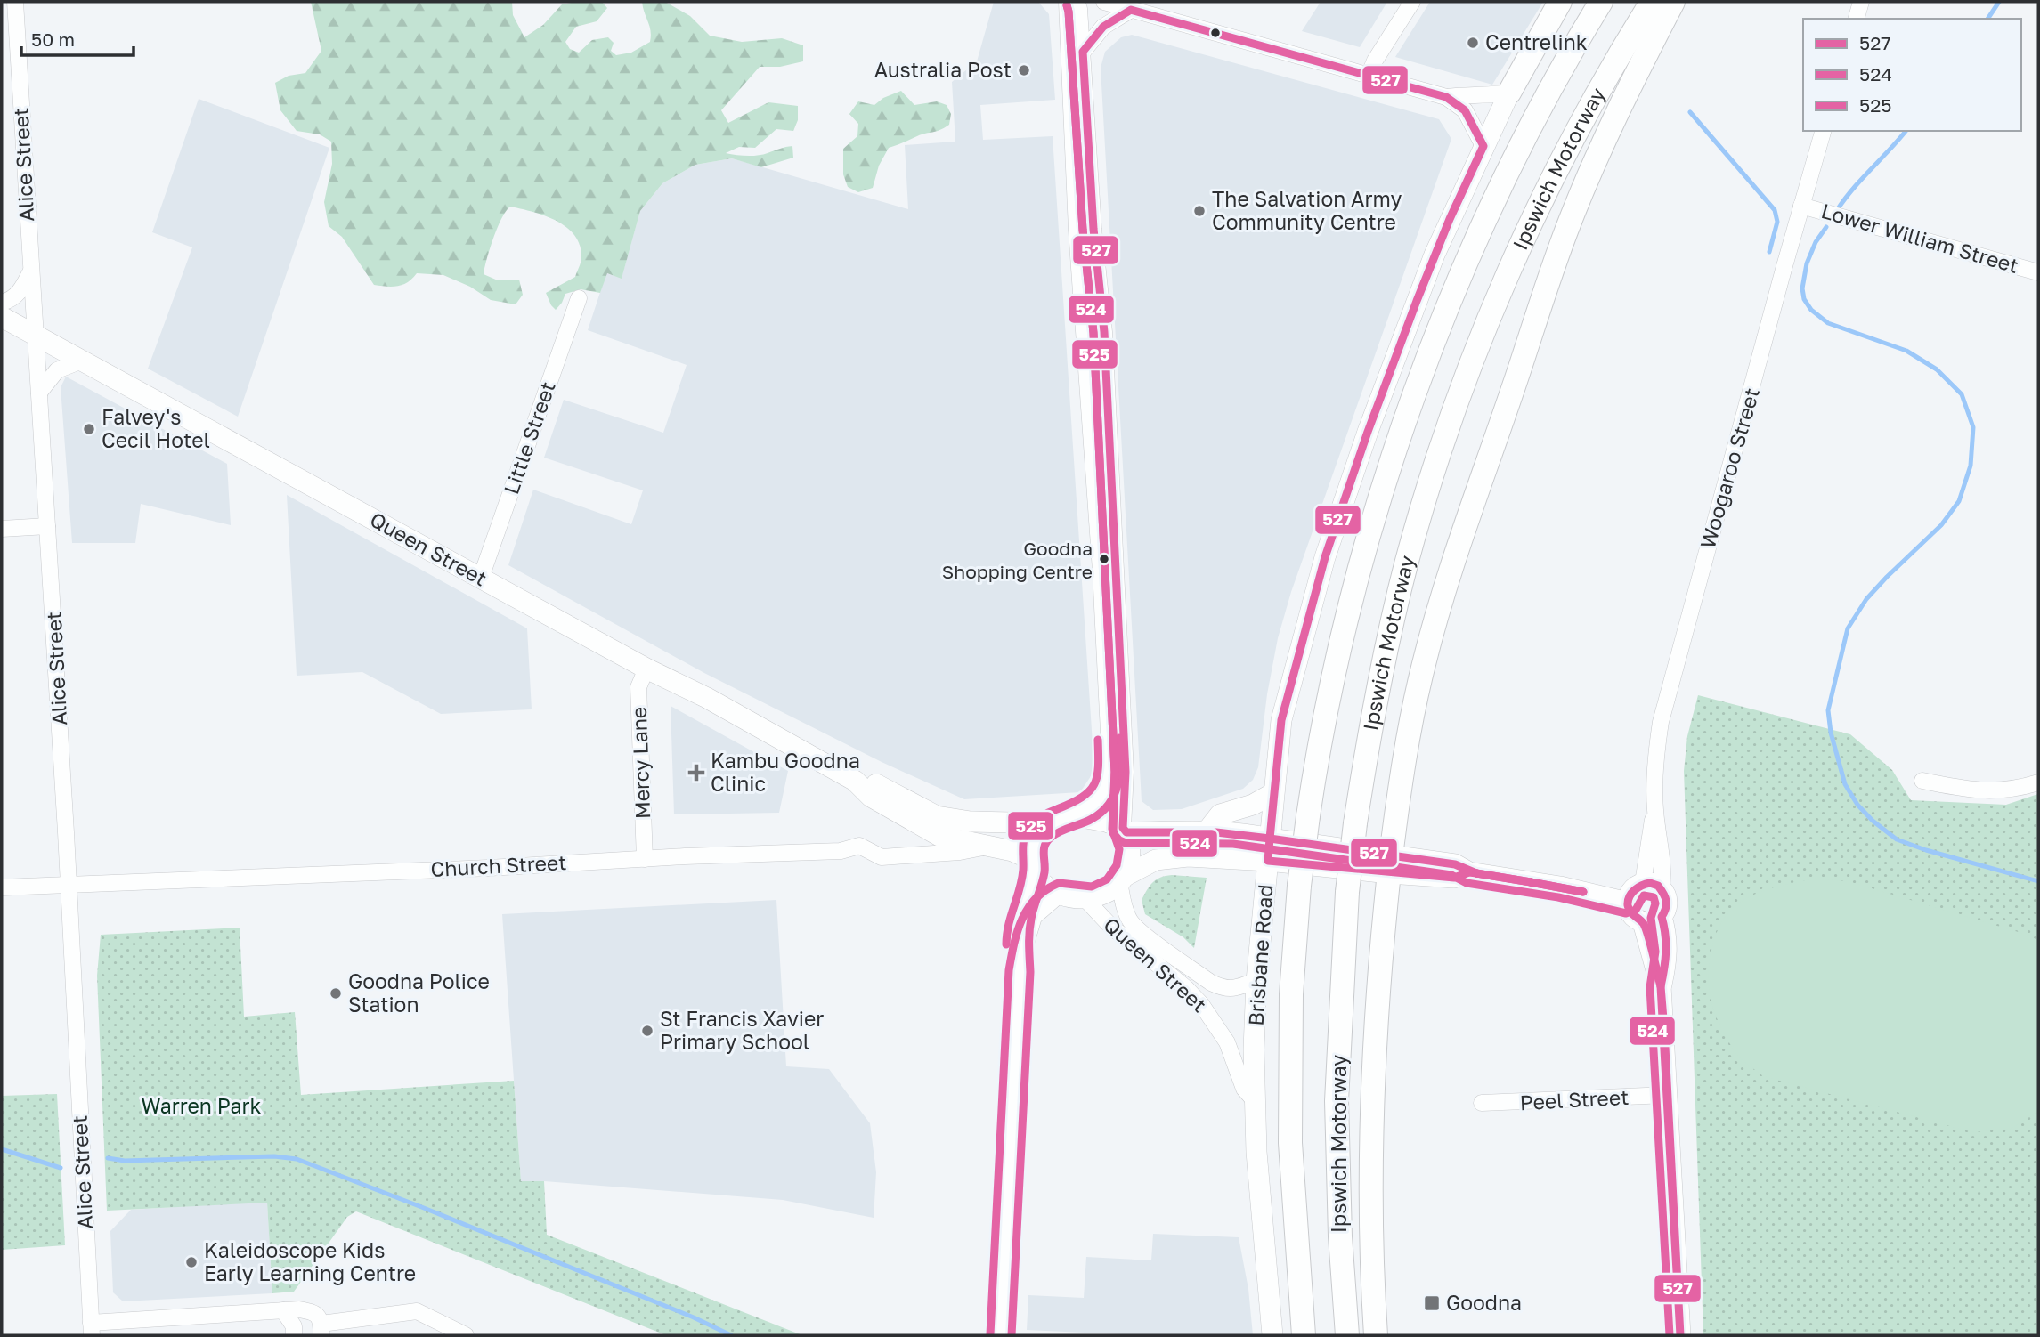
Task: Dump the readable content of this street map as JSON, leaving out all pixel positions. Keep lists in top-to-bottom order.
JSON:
{
  "streets": {
    "highway": ["Ipswich Motorway"],
    "main road": ["Queen Street", "Brisbane Road"],
    "street": [
      "Alice Street",
      "Lower William Street",
      "Little Street",
      "Woogaroo Street",
      "Mercy Lane",
      "Church Street",
      "Peel Street"
    ]
  },
  "crossings": [
    ["Alice Street", "Queen Street"],
    ["Alice Street", "Church Street"],
    ["Lower William Street", "Woogaroo Street"],
    ["Little Street", "Queen Street"],
    ["Queen Street", "Mercy Lane"],
    ["Queen Street", "Church Street"],
    ["Queen Street", "Brisbane Road"],
    ["Mercy Lane", "Church Street"]
  ],
  "parks": ["Warren Park"],
  "places": {
    "other": [
      "Centrelink",
      "Australia Post",
      "The Salvation Army Community Centre",
      "Falvey's Cecil Hotel",
      "Goodna Shopping Centre",
      "Goodna Police Station",
      "St Francis Xavier Primary School",
      "Kaleidoscope Kids Early Learning Centre"
    ],
    "health": ["Kambu Goodna Clinic"],
    "transit": ["Goodna"]
  },
  "lines": ["transit line 524", "transit line 525", "transit line 527"],
  "legend": ["527", "524", "525"],
  "scale_bar": "50 m"
}
